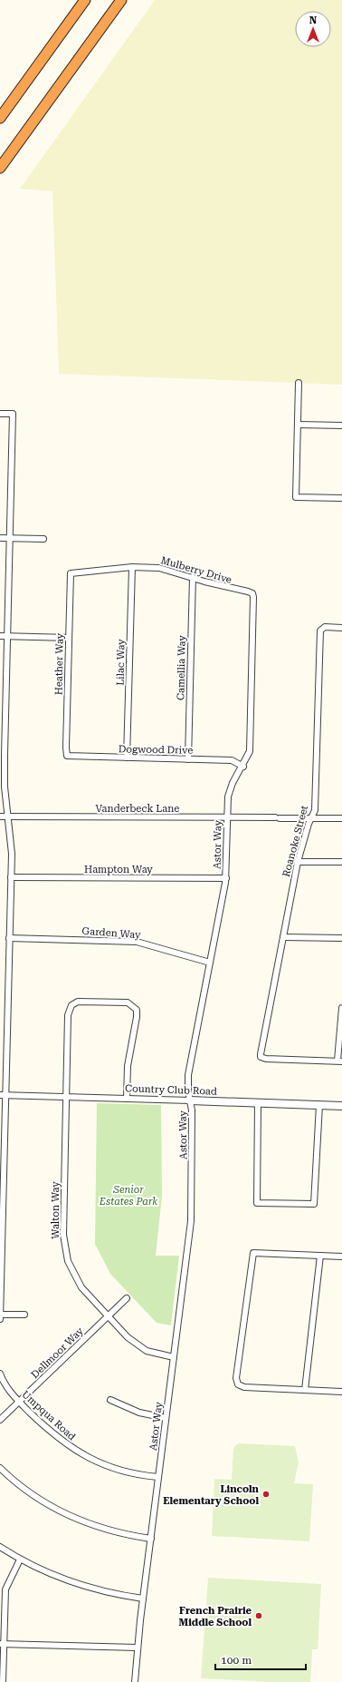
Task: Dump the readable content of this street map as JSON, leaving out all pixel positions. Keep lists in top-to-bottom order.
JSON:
{
  "streets": {
    "street": [
      "Mulberry Drive",
      "Lilac Way",
      "Heather Way",
      "Camellia Way",
      "Dogwood Drive",
      "Vanderbeck Lane",
      "Roanoke Street",
      "Astor Way",
      "Hampton Way",
      "Garden Way",
      "Country Club Road",
      "Walton Way",
      "Dellmoor Way",
      "Umpqua Road"
    ]
  },
  "crossings": [
    ["Mulberry Drive", "Lilac Way"],
    ["Mulberry Drive", "Heather Way"],
    ["Mulberry Drive", "Camellia Way"],
    ["Mulberry Drive", "Astor Way"],
    ["Lilac Way", "Dogwood Drive"],
    ["Heather Way", "Dogwood Drive"],
    ["Camellia Way", "Dogwood Drive"],
    ["Dogwood Drive", "Astor Way"],
    ["Vanderbeck Lane", "Roanoke Street"],
    ["Vanderbeck Lane", "Astor Way"],
    ["Astor Way", "Hampton Way"],
    ["Astor Way", "Garden Way"],
    ["Astor Way", "Country Club Road"],
    ["Astor Way", "Walton Way"],
    ["Astor Way", "Umpqua Road"],
    ["Country Club Road", "Walton Way"],
    ["Walton Way", "Dellmoor Way"],
    ["Dellmoor Way", "Umpqua Road"]
  ],
  "parks": ["Senior Estates Park"],
  "places": ["Lincoln Elementary School", "French Prairie Middle School"],
  "scale_bar": "100 m",
  "north": "top"
}
